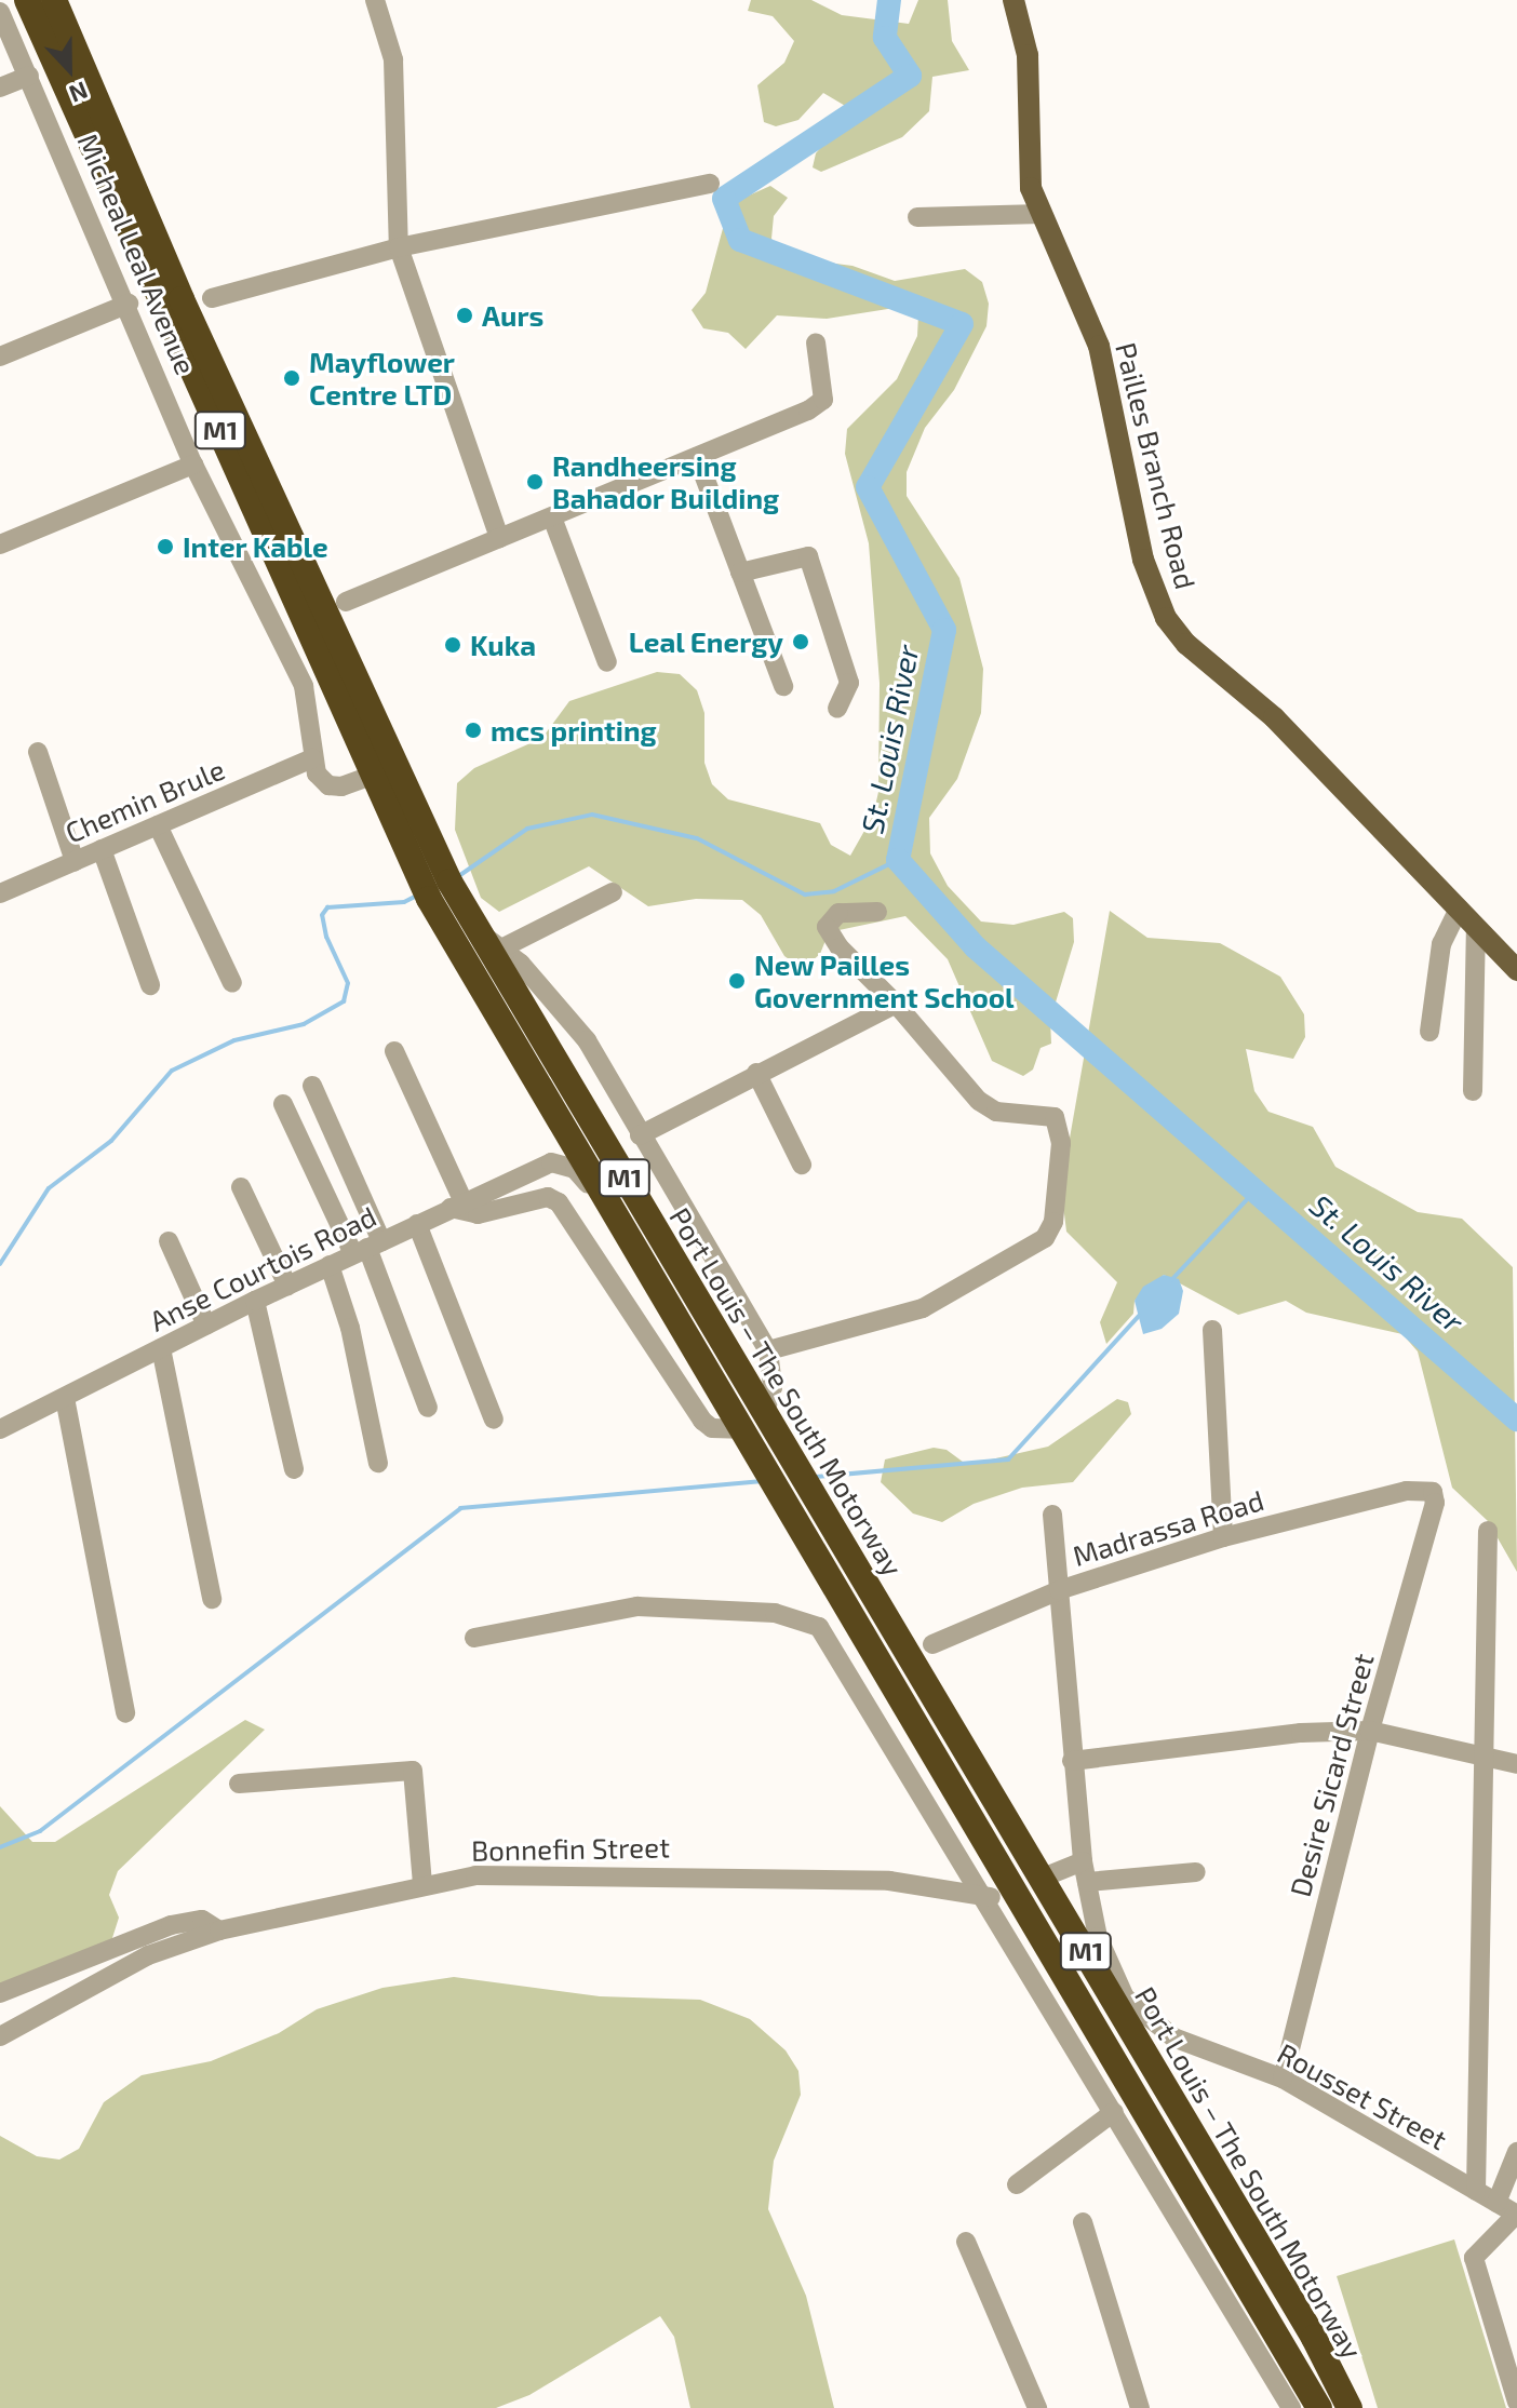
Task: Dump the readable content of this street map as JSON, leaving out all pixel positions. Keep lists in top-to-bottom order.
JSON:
{
  "streets": {
    "highway": ["M1", "Port Louis – The South Motorway"],
    "main road": ["Pailles Branch Road"],
    "street": [
      "Micheal Leal Avenue",
      "Chemin Brule",
      "Anse Courtois Road",
      "Madrassa Road",
      "Desire Sicard Street",
      "Bonnefin Street",
      "Rousset Street"
    ]
  },
  "crossings": [
    ["Micheal Leal Avenue", "Chemin Brule"],
    ["Port Louis – The South Motorway", "Bonnefin Street"],
    ["Madrassa Road", "Desire Sicard Street"],
    ["Madrassa Road", "Rousset Street"],
    ["Desire Sicard Street", "Rousset Street"]
  ],
  "water": ["St. Louis River"],
  "places": [
    "Aurs",
    "Mayflower Centre LTD",
    "Randheersing Bahador Building",
    "Inter Kable",
    "Leal Energy",
    "Kuka",
    "mcs printing",
    "New Pailles Government School"
  ],
  "north": "bottom"
}
